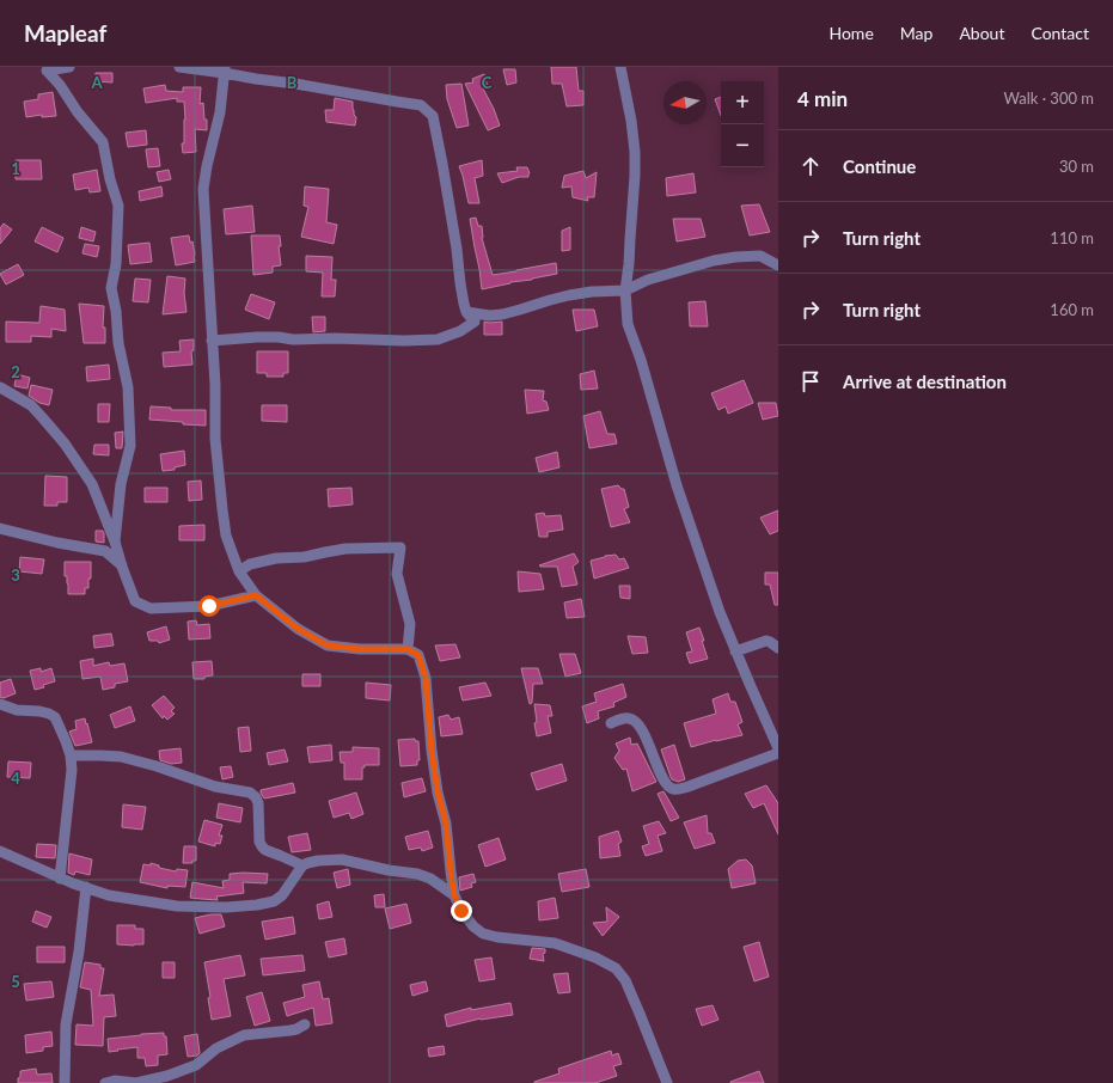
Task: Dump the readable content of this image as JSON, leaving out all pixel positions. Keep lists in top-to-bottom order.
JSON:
{
  "north": "left",
  "page": {
    "header": "Mapleaf",
    "nav": [
      "Home",
      "Map",
      "About",
      "Contact"
    ],
    "heading": ["4 min", "Walk · 300 m"],
    "map_buttons": ["+", "−"],
    "list": [
      ["Continue", "30 m"],
      ["Turn right", "110 m"],
      ["Turn right", "160 m"],
      "Arrive at destination"
    ]
  },
  "grid": {
    "columns": ["A", "B", "C"],
    "rows": [
      "1",
      "2",
      "3",
      "4",
      "5"
    ]
  }
}
